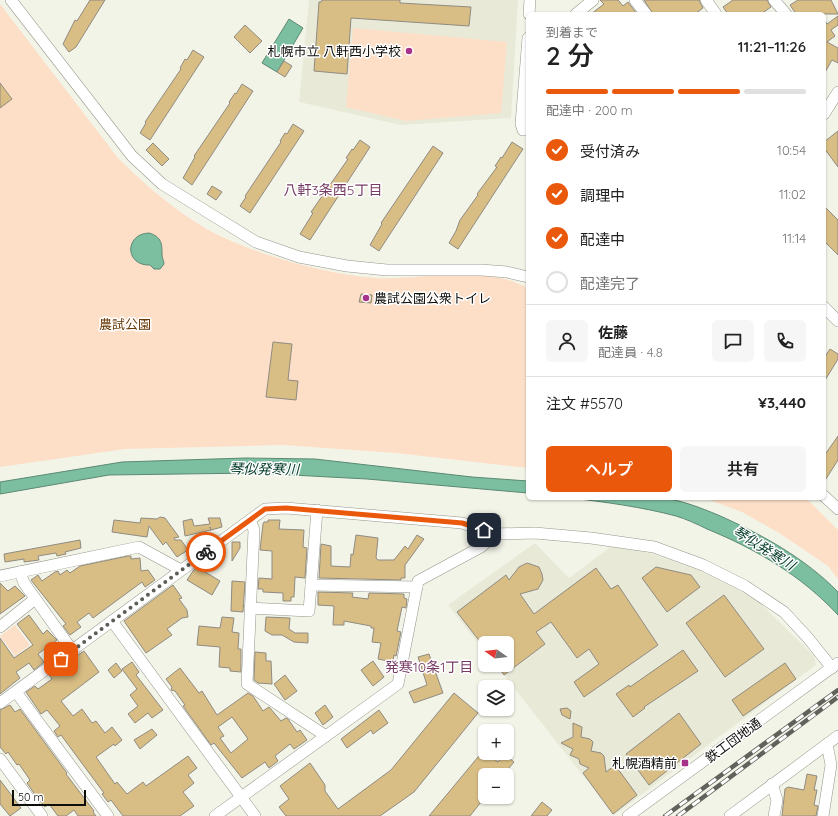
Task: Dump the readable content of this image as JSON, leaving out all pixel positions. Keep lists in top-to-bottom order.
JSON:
{
  "streets": {
    "street": ["鉄工団地通"]
  },
  "districts": ["八軒3条西5丁目", "発寒10条1丁目"],
  "water": ["琴似発寒川"],
  "parks": ["農試公園"],
  "places": {
    "other": ["札幌市立 八軒西小学校", "農試公園公衆トイレ"],
    "transit": ["札幌酒精前"]
  },
  "scale_bar": "50 m",
  "north": "left",
  "page": {
    "heading": ["2 分", "到着まで", "11:21–11:26"],
    "panel": [
      "佐藤",
      "配達員 · 4.8",
      "注文 #5570",
      "¥3,440"
    ],
    "bar": "配達中 · 200 m",
    "list": [
      ["受付済み", "10:54"],
      ["調理中", "11:02"],
      ["配達中", "11:14"],
      "配達完了"
    ],
    "buttons": ["ヘルプ", "共有"],
    "map_buttons": ["+", "−"],
    "scale": "50 m"
  }
}
